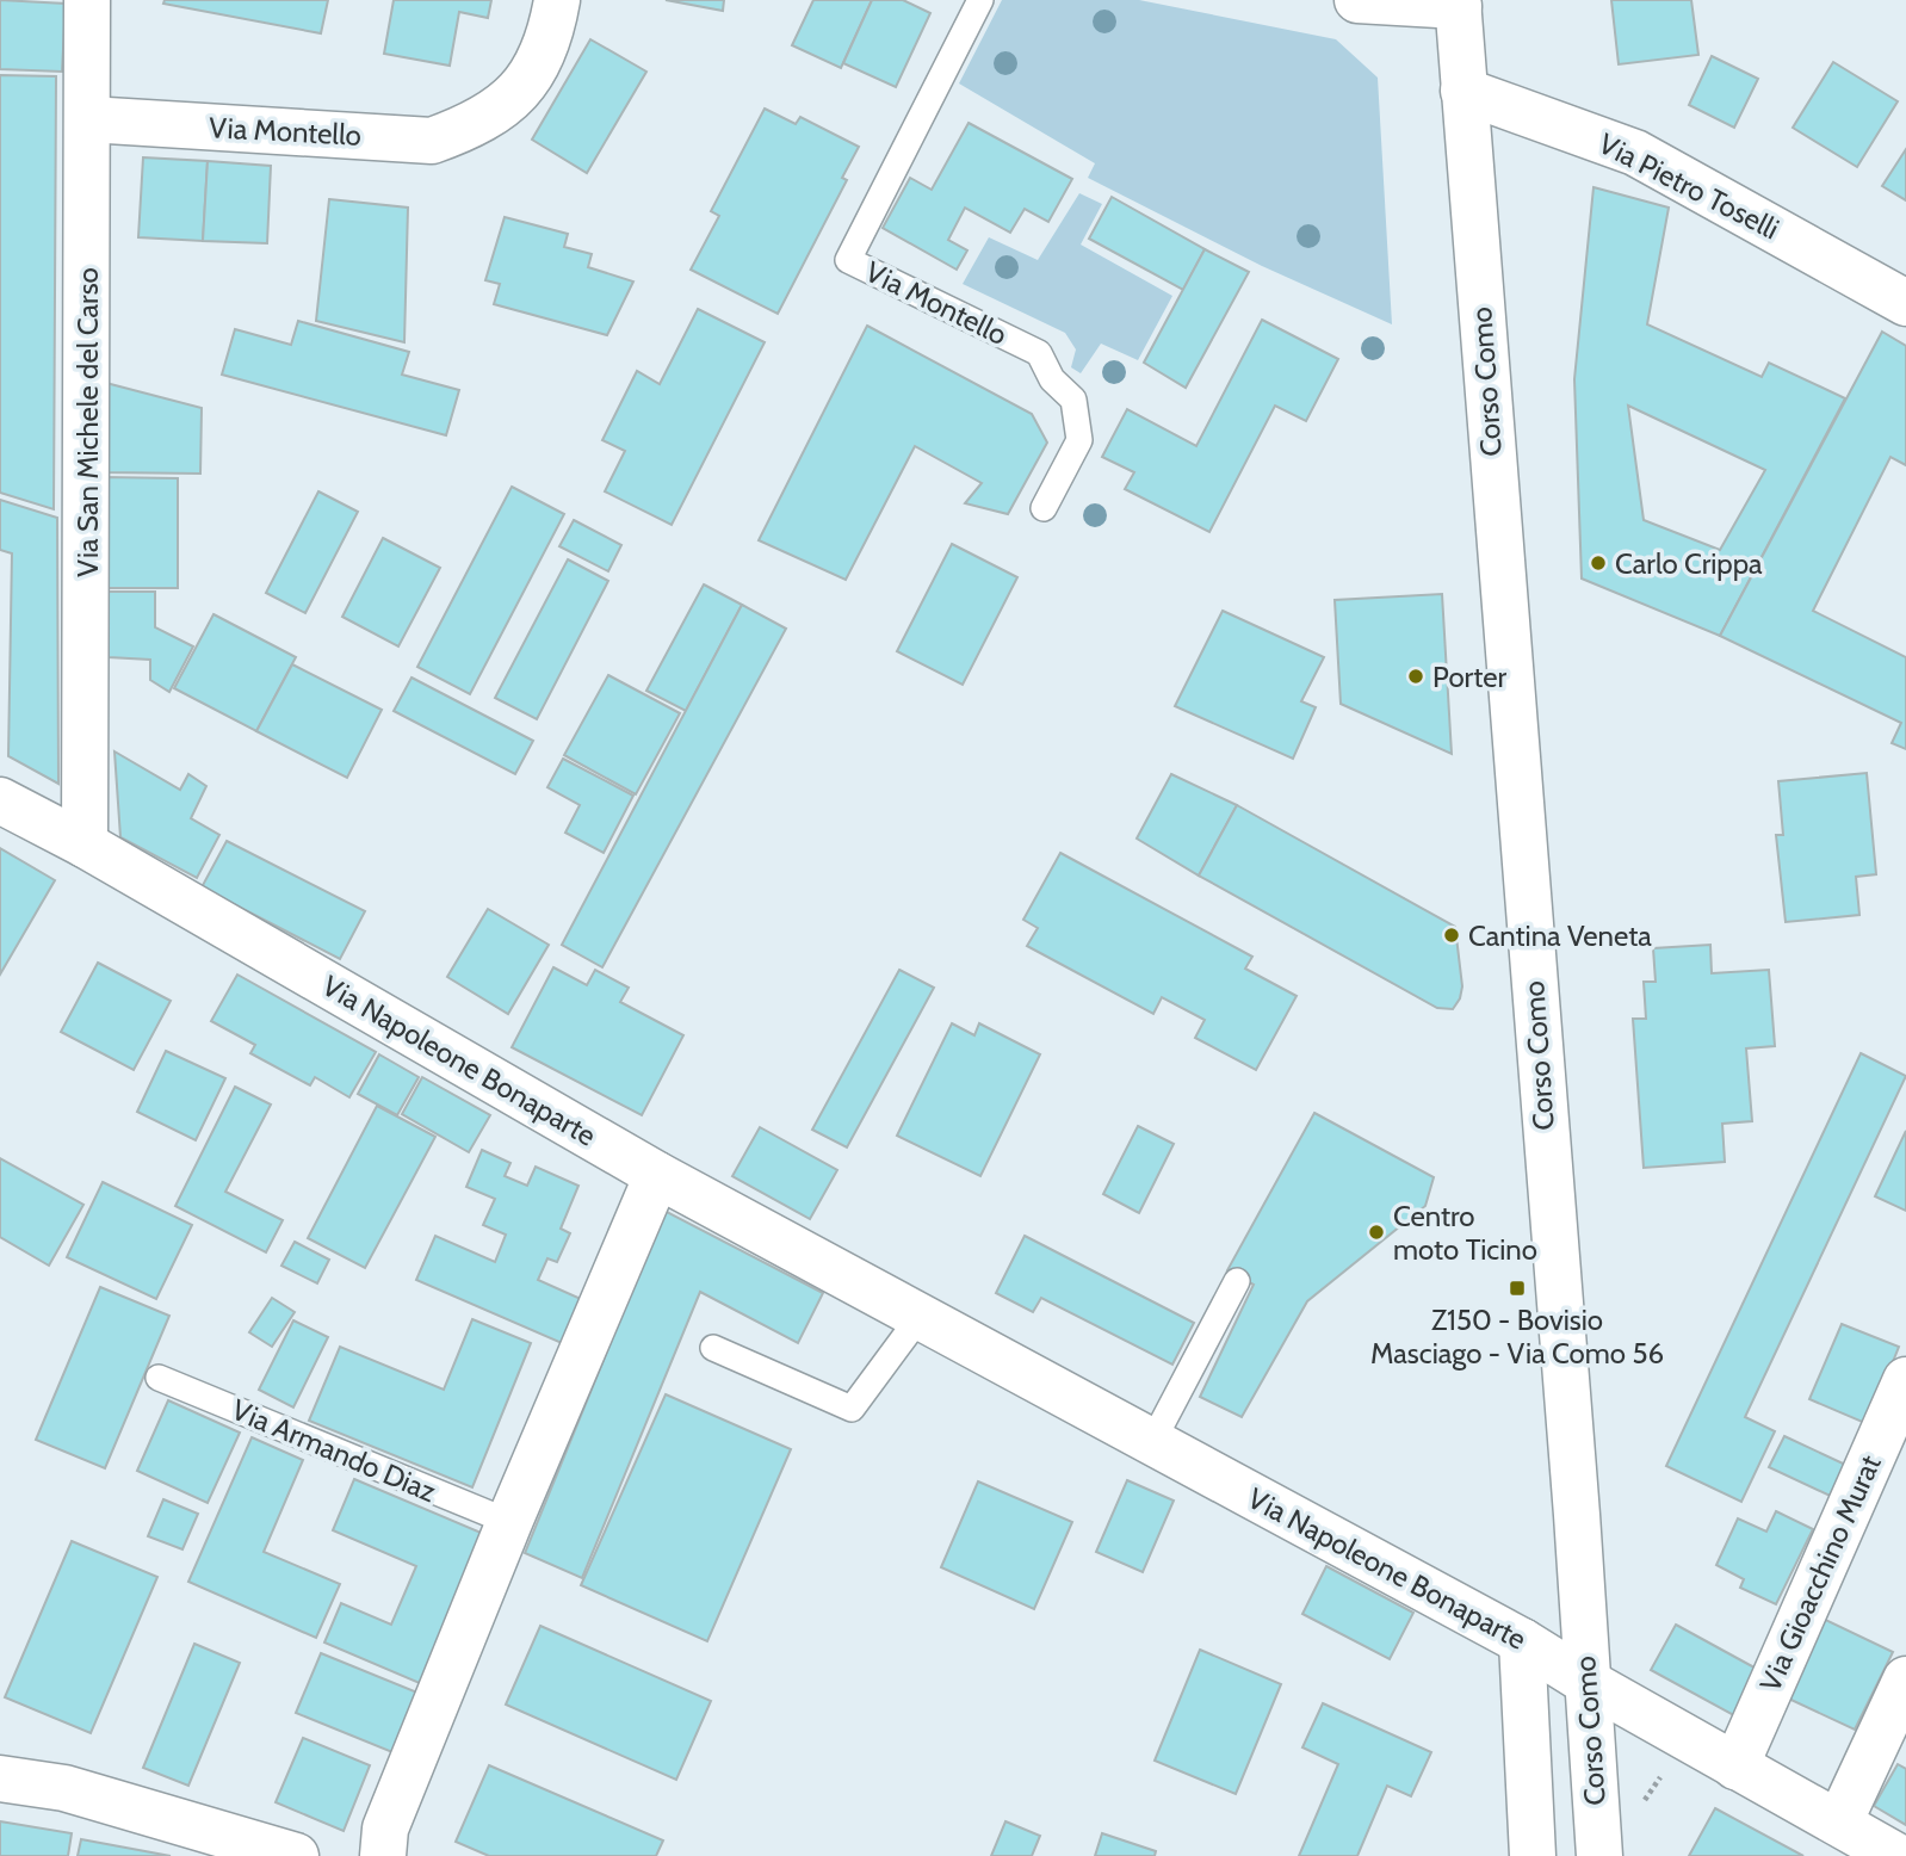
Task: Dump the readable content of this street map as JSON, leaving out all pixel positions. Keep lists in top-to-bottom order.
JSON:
{
  "streets": {
    "street": [
      "Via Montello",
      "Via Pietro Toselli",
      "Corso Como",
      "Via San Michele del Carso",
      "Via Napoleone Bonaparte",
      "Via Gioacchino Murat"
    ],
    "lane": ["Via Armando Diaz"]
  },
  "crossings": [
    ["Via Montello", "Via San Michele del Carso"],
    ["Via Pietro Toselli", "Corso Como"],
    ["Corso Como", "Via Napoleone Bonaparte"],
    ["Via San Michele del Carso", "Via Napoleone Bonaparte"],
    ["Via Napoleone Bonaparte", "Via Gioacchino Murat"]
  ],
  "places": {
    "other": [
      "Carlo Crippa",
      "Porter",
      "Cantina Veneta",
      "Centro moto Ticino"
    ],
    "transit": ["Z150 - Bovisio Masciago - Via Como 56"]
  }
}
